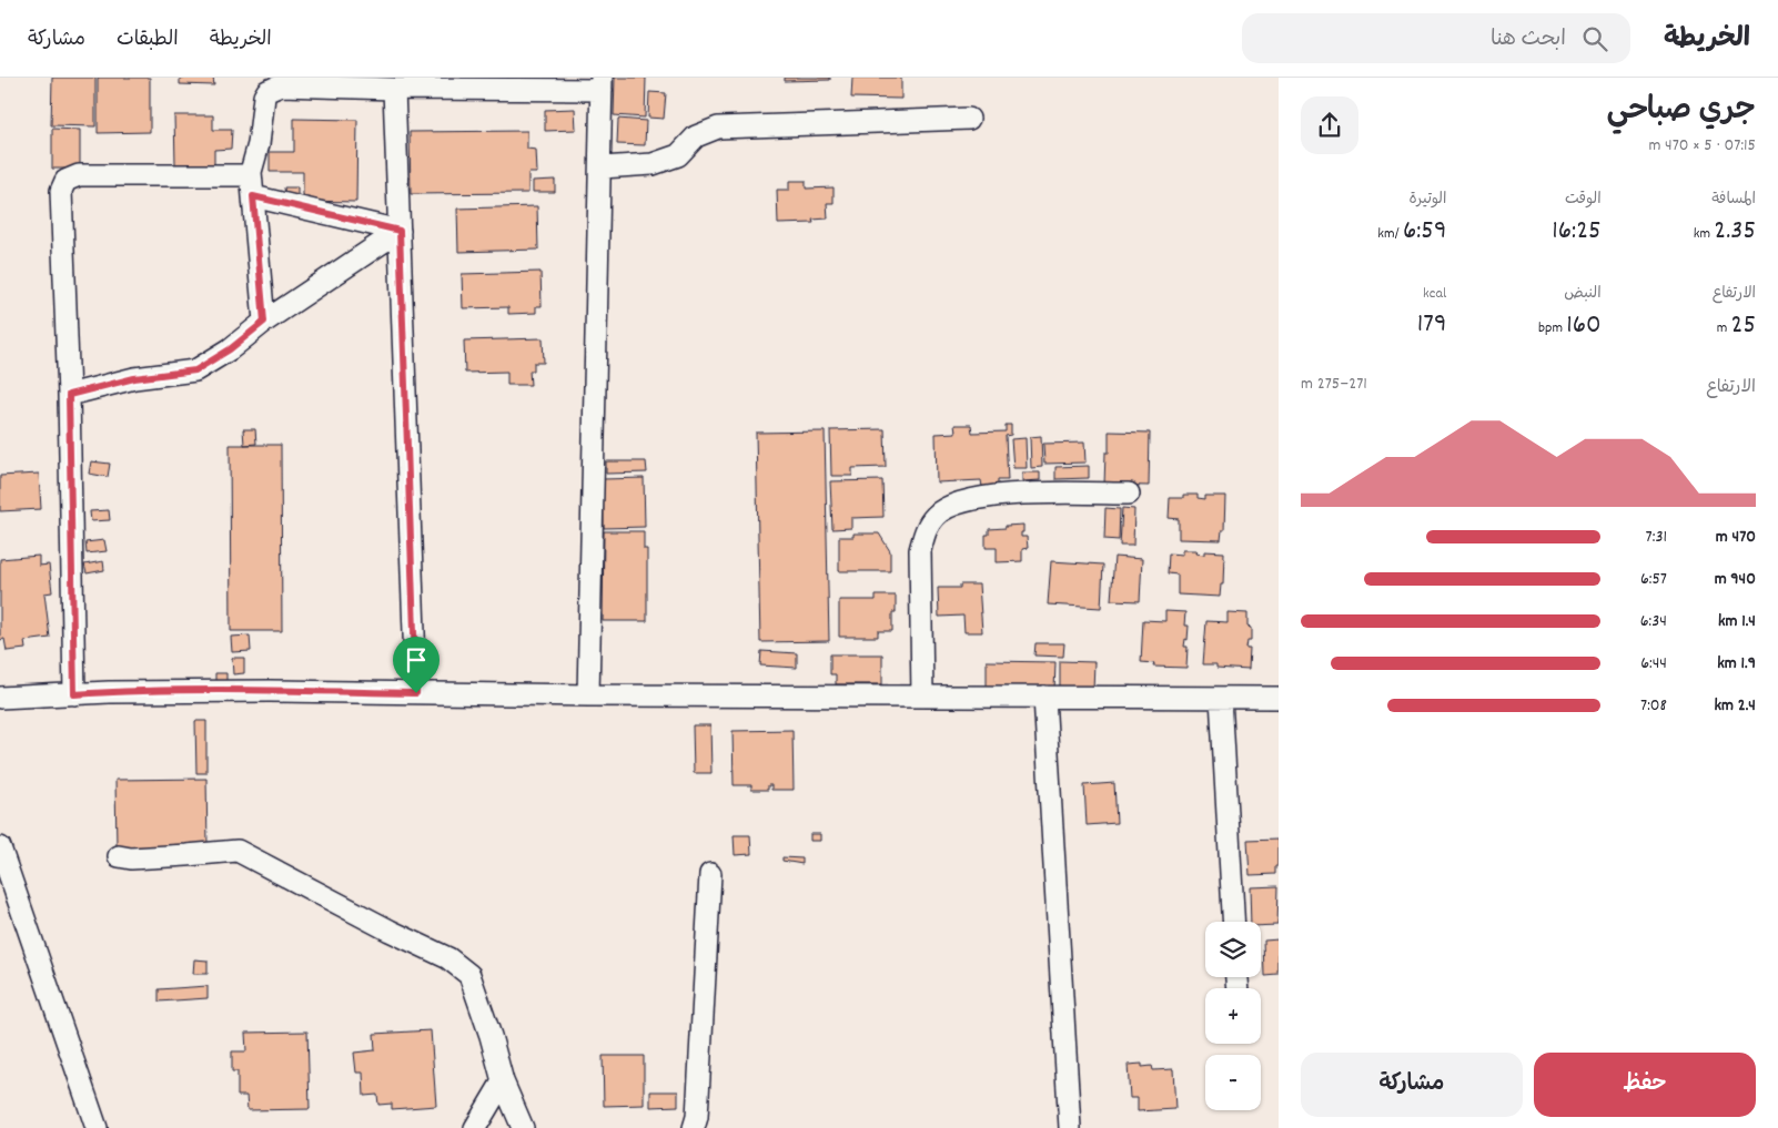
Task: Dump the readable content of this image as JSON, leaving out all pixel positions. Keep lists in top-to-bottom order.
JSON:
{
  "page": {
    "header": "الخريطة",
    "search": "ابحث هنا",
    "nav": ["الخريطة", "الطبقات", "مشاركة"],
    "heading": ["جري صباحي", "07:15 · 5 × 470 m"],
    "stats": [
      ["المسافة", "2.35 km"],
      ["الوقت", "16:25"],
      ["الوتيرة", "6:59 /km"],
      ["الارتفاع", "25 m"],
      ["النبض", "160 bpm"],
      ["kcal", "179"]
    ],
    "chart": ["الارتفاع", "271–275 m"],
    "list": [
      {
        "name": "470 m",
        "note": "7:31"
      },
      {
        "name": "940 m",
        "note": "6:57"
      },
      {
        "name": "1.4 km",
        "note": "6:34"
      },
      {
        "name": "1.9 km",
        "note": "6:44"
      },
      {
        "name": "2.4 km",
        "note": "7:08"
      }
    ],
    "map_buttons": ["+", "−"],
    "buttons": ["حفظ", "مشاركة"]
  }
}
